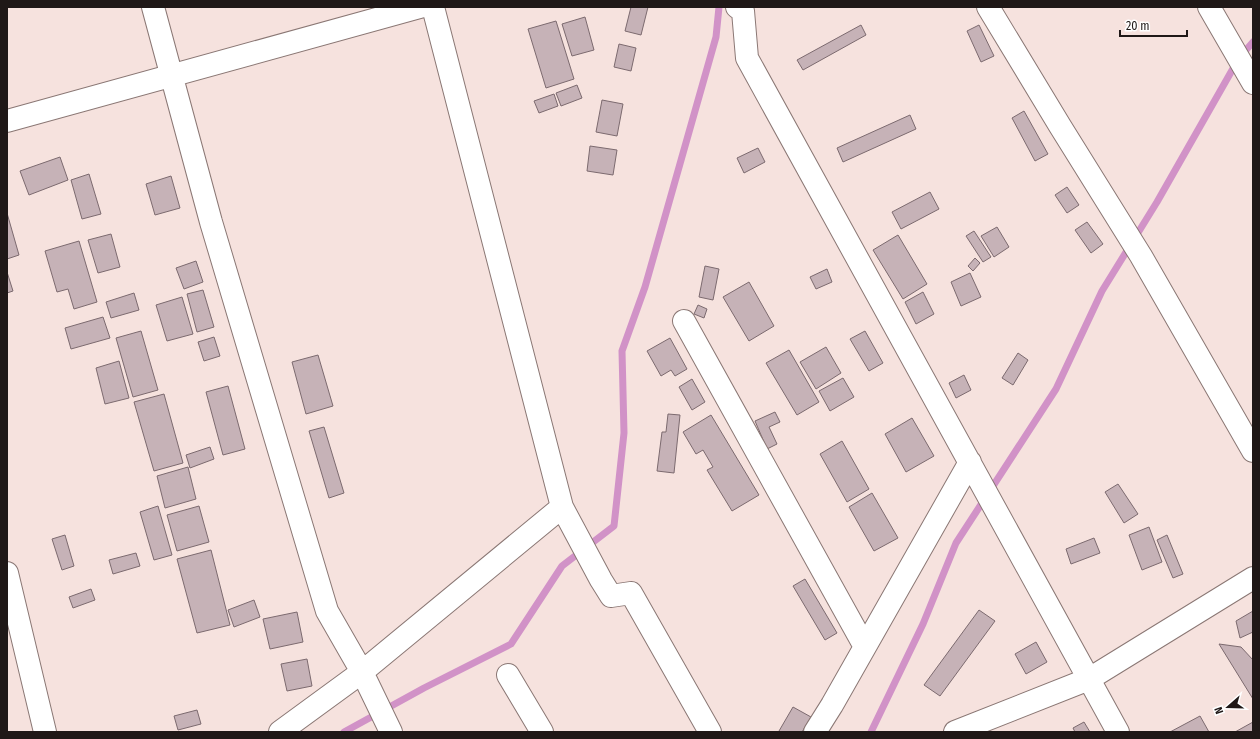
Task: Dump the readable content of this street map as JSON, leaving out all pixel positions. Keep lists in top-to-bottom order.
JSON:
{
  "scale_bar": "20 m",
  "north": "left"
}
